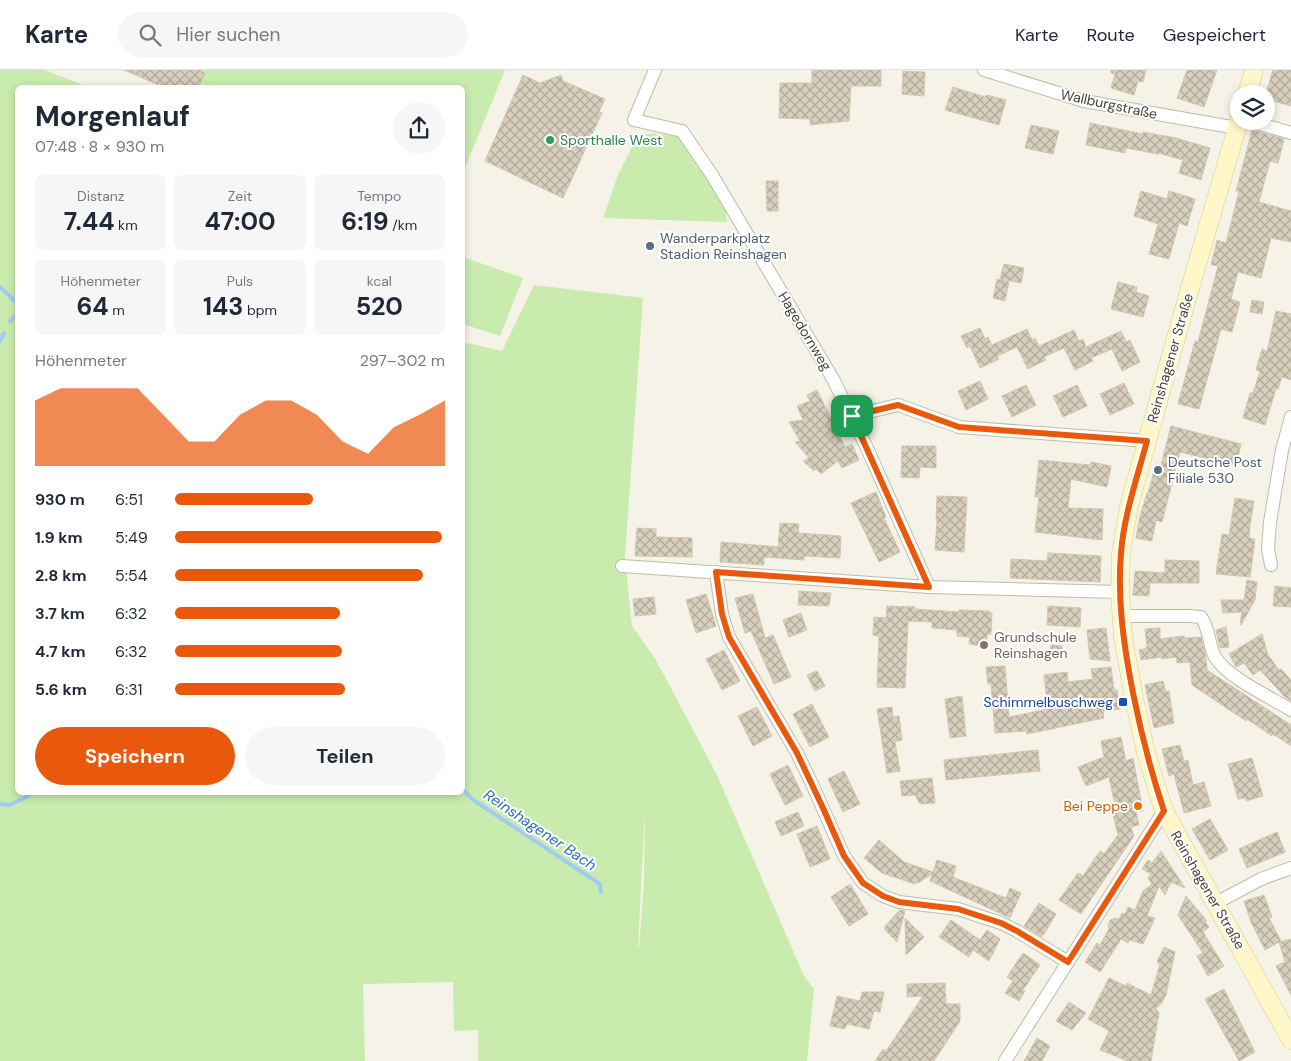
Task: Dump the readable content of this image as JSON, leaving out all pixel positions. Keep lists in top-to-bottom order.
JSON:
{
  "streets": {
    "main road": ["Reinshagener Straße"],
    "street": ["Wallburgstraße", "Hagedornweg"]
  },
  "water": ["Reinshagener Bach"],
  "places": {
    "other": [
      "Sporthalle West",
      "Wanderparkplatz Stadion Reinshagen",
      "Deutsche Post Filiale 530",
      "Grundschule Reinshagen",
      "Bei Peppe"
    ],
    "transit": ["Schimmelbuschweg"]
  },
  "page": {
    "header": "Karte",
    "search": "Hier suchen",
    "nav": ["Karte", "Route", "Gespeichert"],
    "heading": ["Morgenlauf", "07:48 · 8 × 930 m"],
    "stats": [
      ["Distanz", "7.44 km"],
      ["Zeit", "47:00"],
      ["Tempo", "6:19 /km"],
      ["Höhenmeter", "64 m"],
      ["Puls", "143 bpm"],
      ["kcal", "520"]
    ],
    "chart": ["Höhenmeter", "297–302 m"],
    "list": [
      {
        "name": "930 m",
        "note": "6:51"
      },
      {
        "name": "1.9 km",
        "note": "5:49"
      },
      {
        "name": "2.8 km",
        "note": "5:54"
      },
      {
        "name": "3.7 km",
        "note": "6:32"
      },
      {
        "name": "4.7 km",
        "note": "6:32"
      },
      {
        "name": "5.6 km",
        "note": "6:31"
      }
    ],
    "buttons": ["Speichern", "Teilen"]
  }
}
